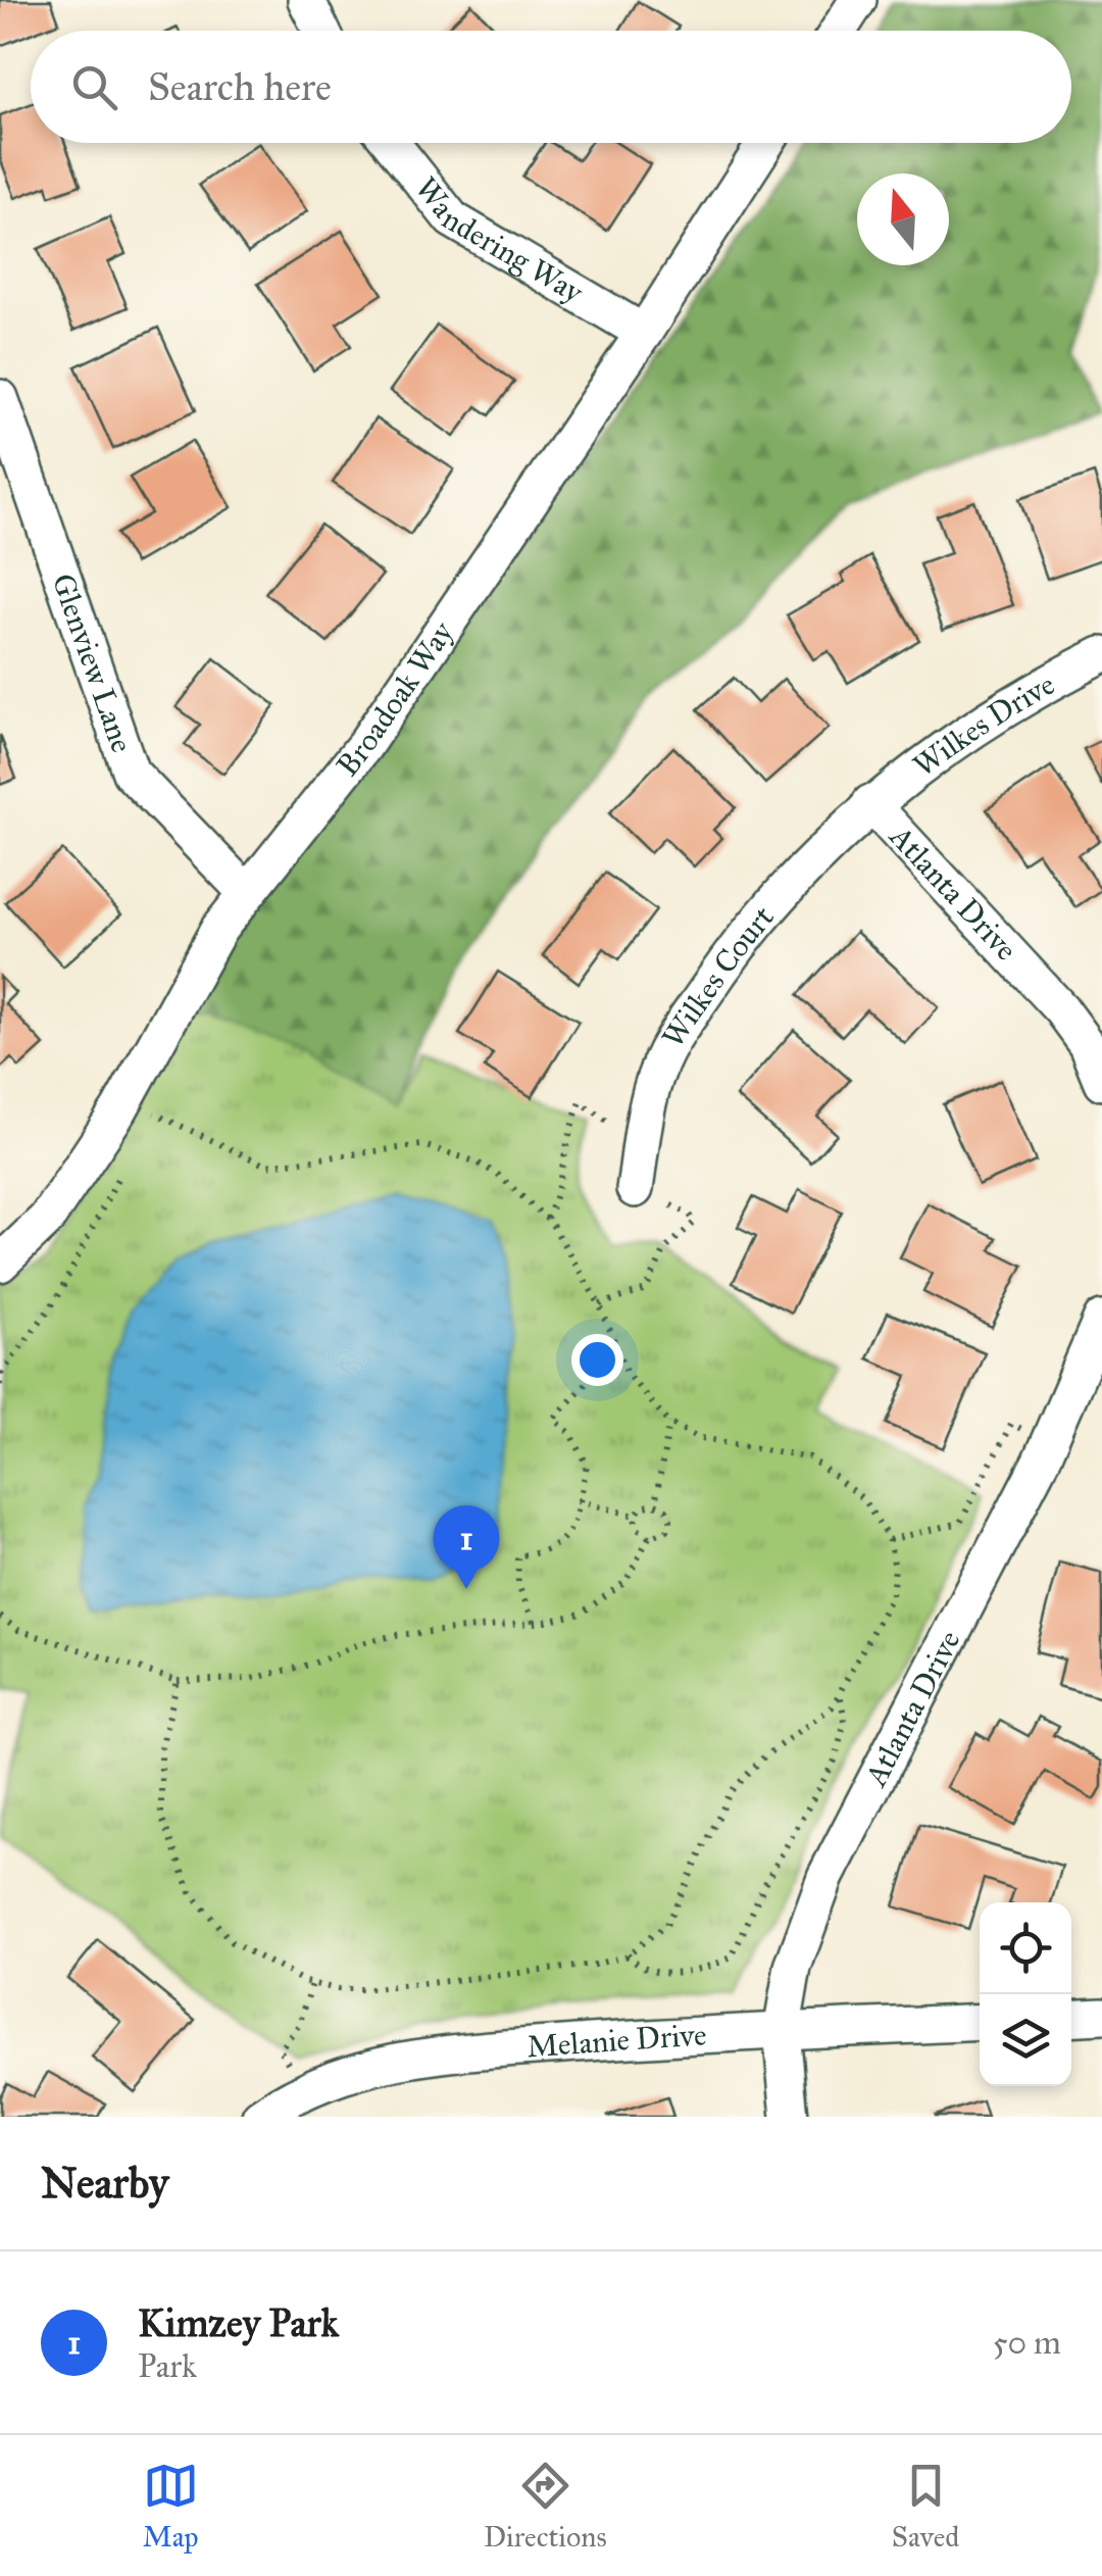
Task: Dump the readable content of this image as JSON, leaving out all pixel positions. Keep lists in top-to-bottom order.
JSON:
{
  "streets": {
    "street": [
      "Wandering Way",
      "Glenview Lane",
      "Broadoak Way",
      "Wilkes Drive",
      "Atlanta Drive",
      "Wilkes Court",
      "Melanie Drive"
    ]
  },
  "crossings": [
    ["Wandering Way", "Broadoak Way"],
    ["Glenview Lane", "Broadoak Way"],
    ["Wilkes Drive", "Atlanta Drive"],
    ["Wilkes Drive", "Wilkes Court"],
    ["Atlanta Drive", "Wilkes Court"],
    ["Atlanta Drive", "Melanie Drive"]
  ],
  "north": "top",
  "page": {
    "search": "Search here",
    "pins": "1",
    "heading": "Nearby",
    "list": [
      {
        "mark": "1",
        "name": "Kimzey Park",
        "note": "Park",
        "value": "50 m"
      }
    ],
    "nav": ["Map", "Directions", "Saved"]
  }
}
